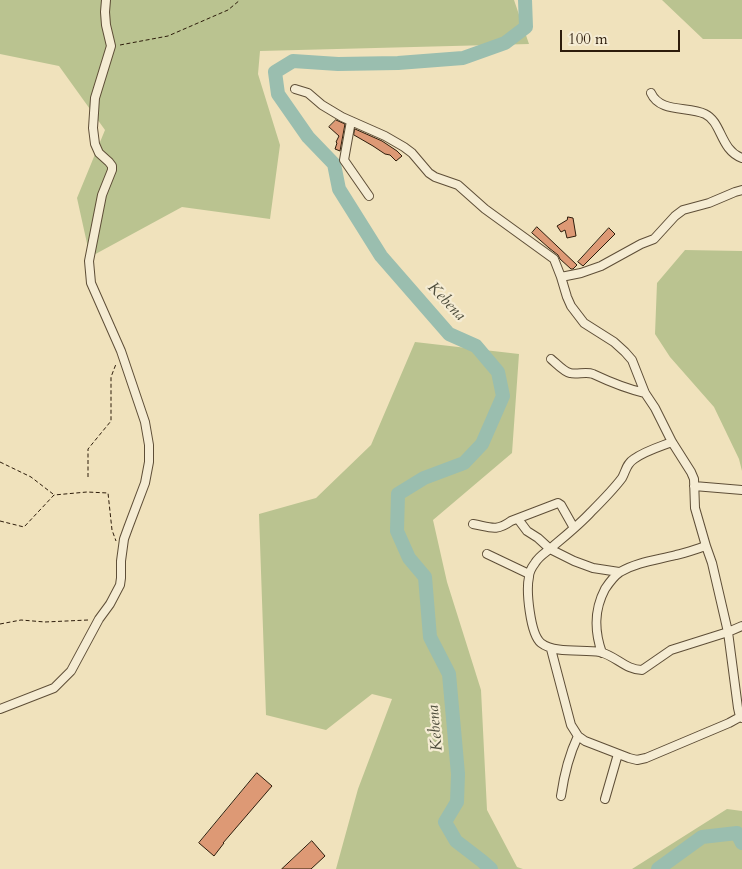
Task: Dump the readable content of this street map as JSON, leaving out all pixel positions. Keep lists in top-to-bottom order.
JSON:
{
  "water": ["Kebena"],
  "scale_bar": "100 m"
}
